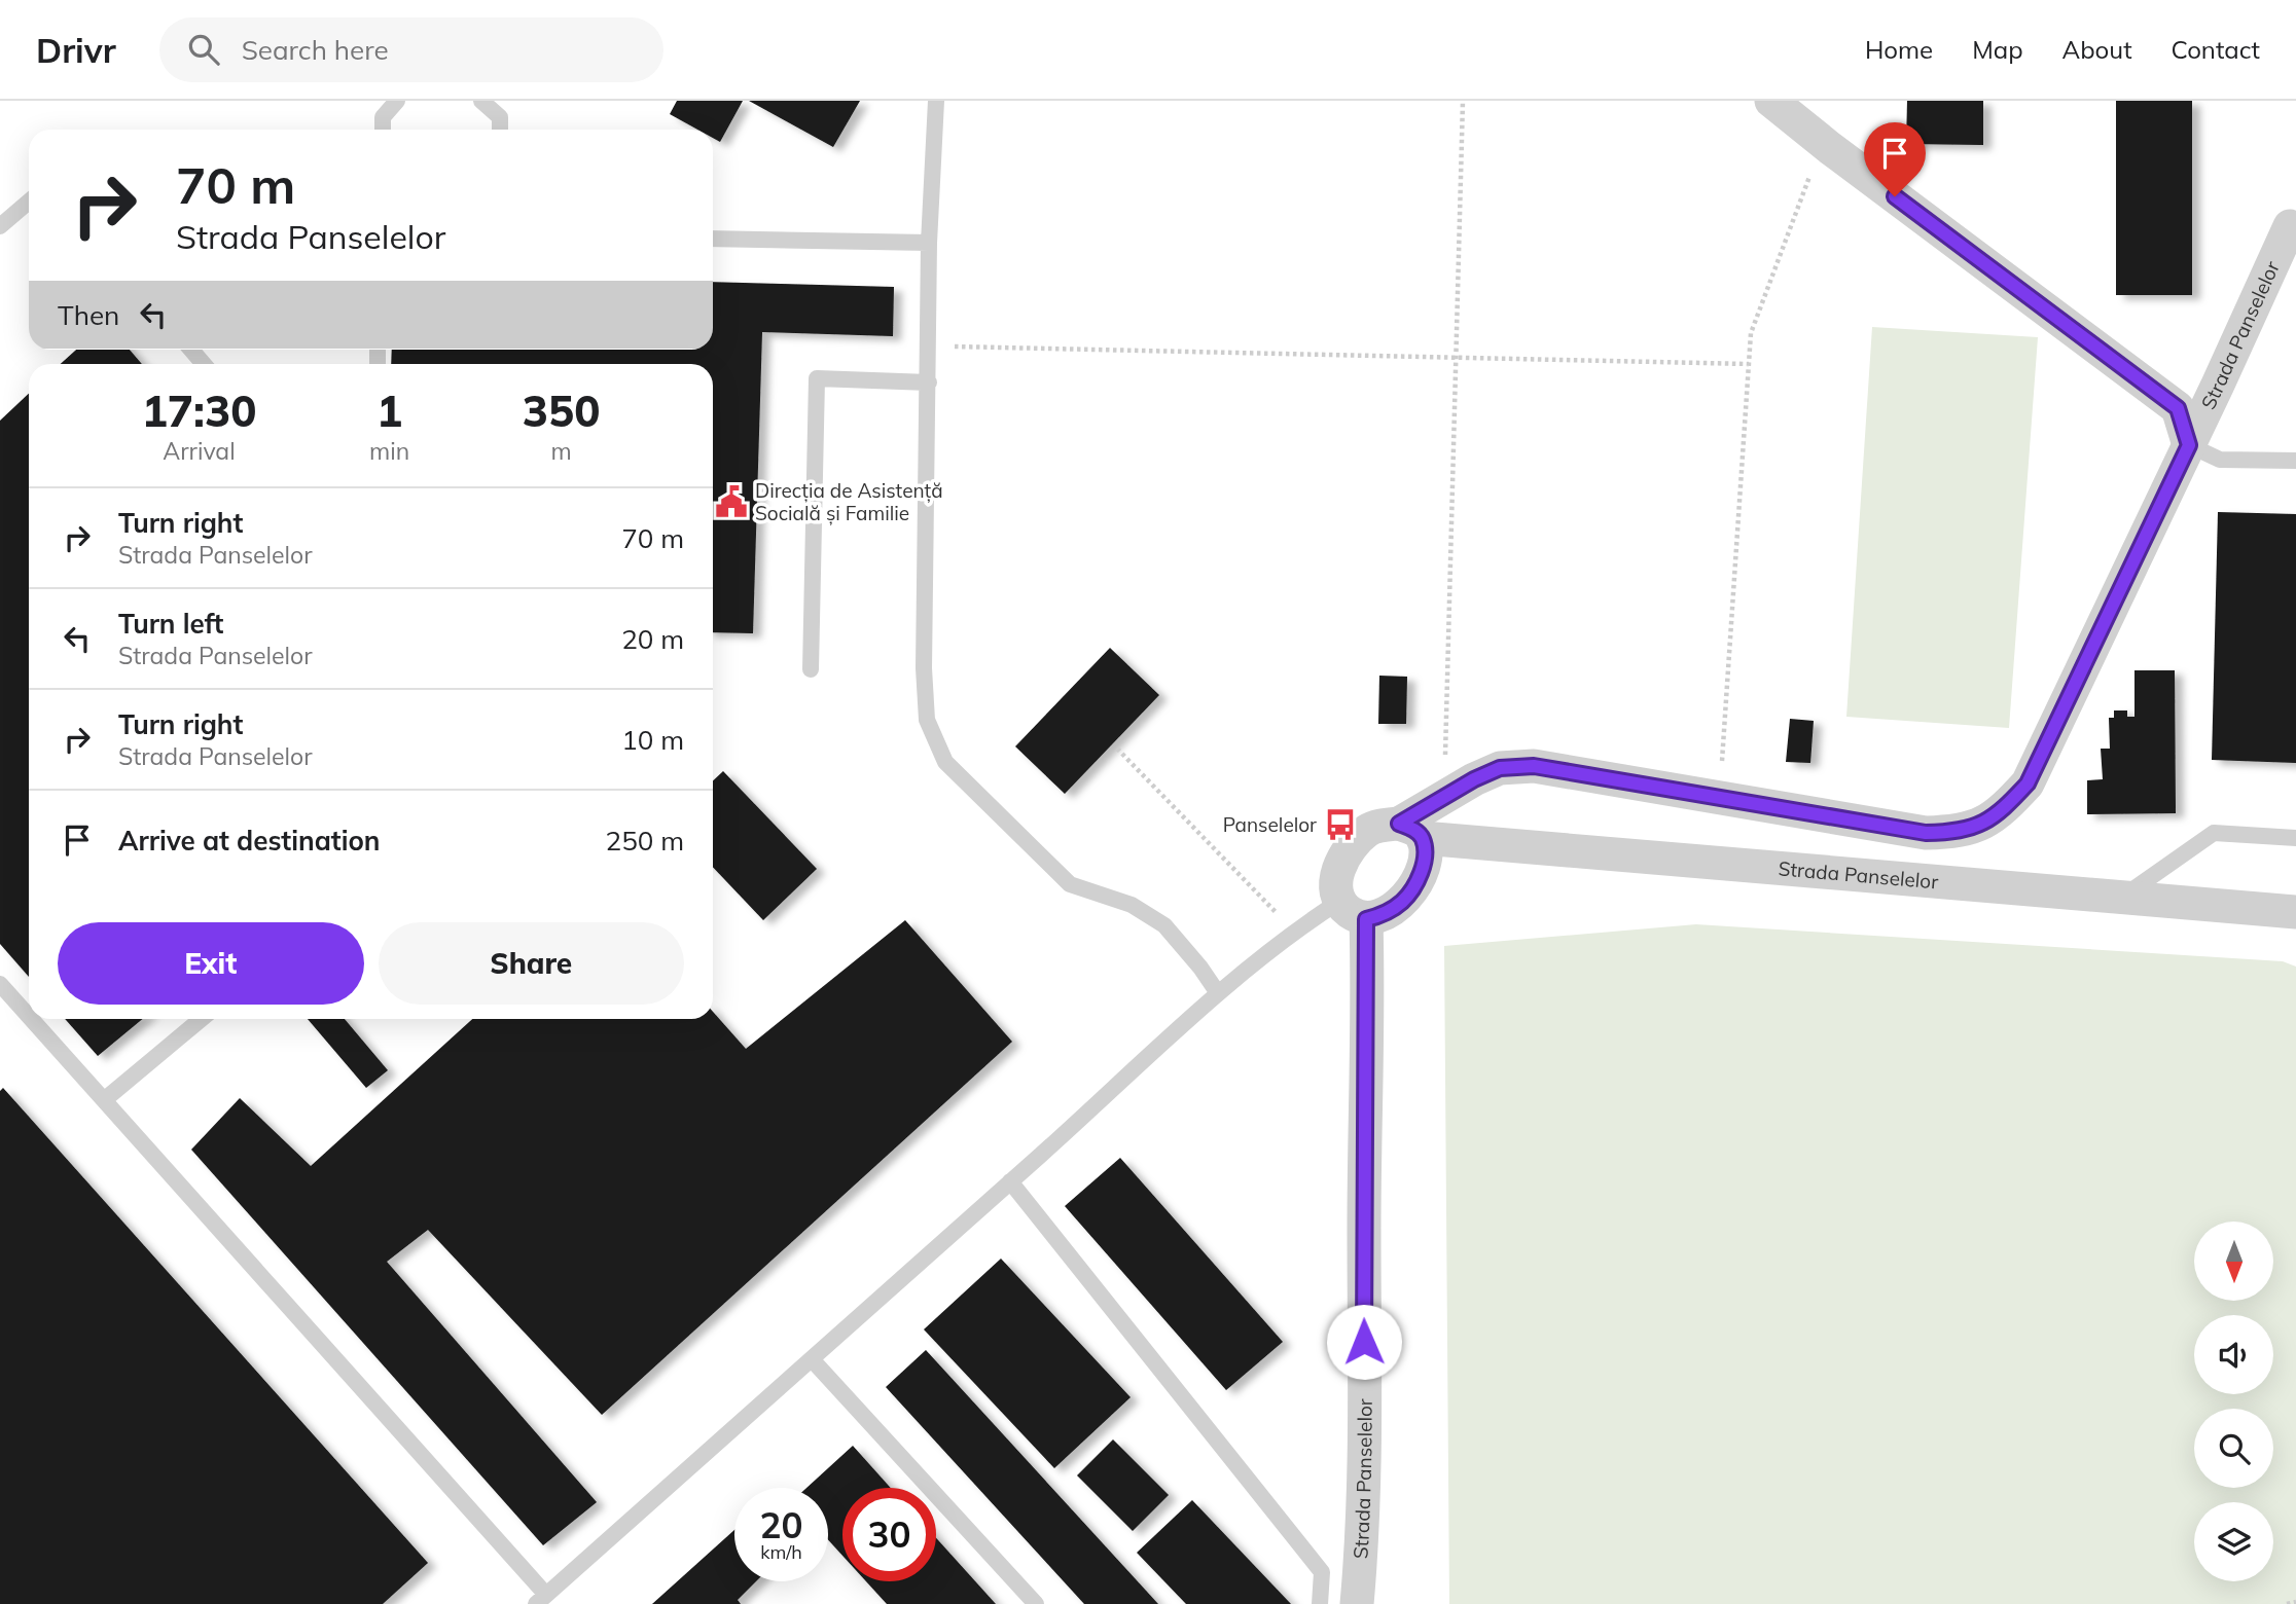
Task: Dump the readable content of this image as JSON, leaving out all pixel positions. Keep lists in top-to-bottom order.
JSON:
{
  "streets": {
    "street": ["Strada Panselelor"]
  },
  "places": {
    "public building": ["Direcția de Asistență Socială și Familie"],
    "bus stop": ["Panselelor"]
  },
  "north": "bottom",
  "page": {
    "header": "Drivr",
    "search": "Search here",
    "nav": [
      "Home",
      "Map",
      "About",
      "Contact"
    ],
    "turn": ["70 m", "Strada Panselelor"],
    "then": "Then",
    "eta": [
      "17:30",
      "Arrival",
      "1",
      "min",
      "350",
      "m"
    ],
    "list": [
      {
        "name": "Turn right",
        "note": "Strada Panselelor",
        "value": "70 m"
      },
      {
        "name": "Turn left",
        "note": "Strada Panselelor",
        "value": "20 m"
      },
      {
        "name": "Turn right",
        "note": "Strada Panselelor",
        "value": "10 m"
      },
      {
        "name": "Arrive at destination",
        "value": "250 m"
      }
    ],
    "buttons": ["Exit", "Share"],
    "speed": "20 km/h",
    "limit": "30"
  }
}
